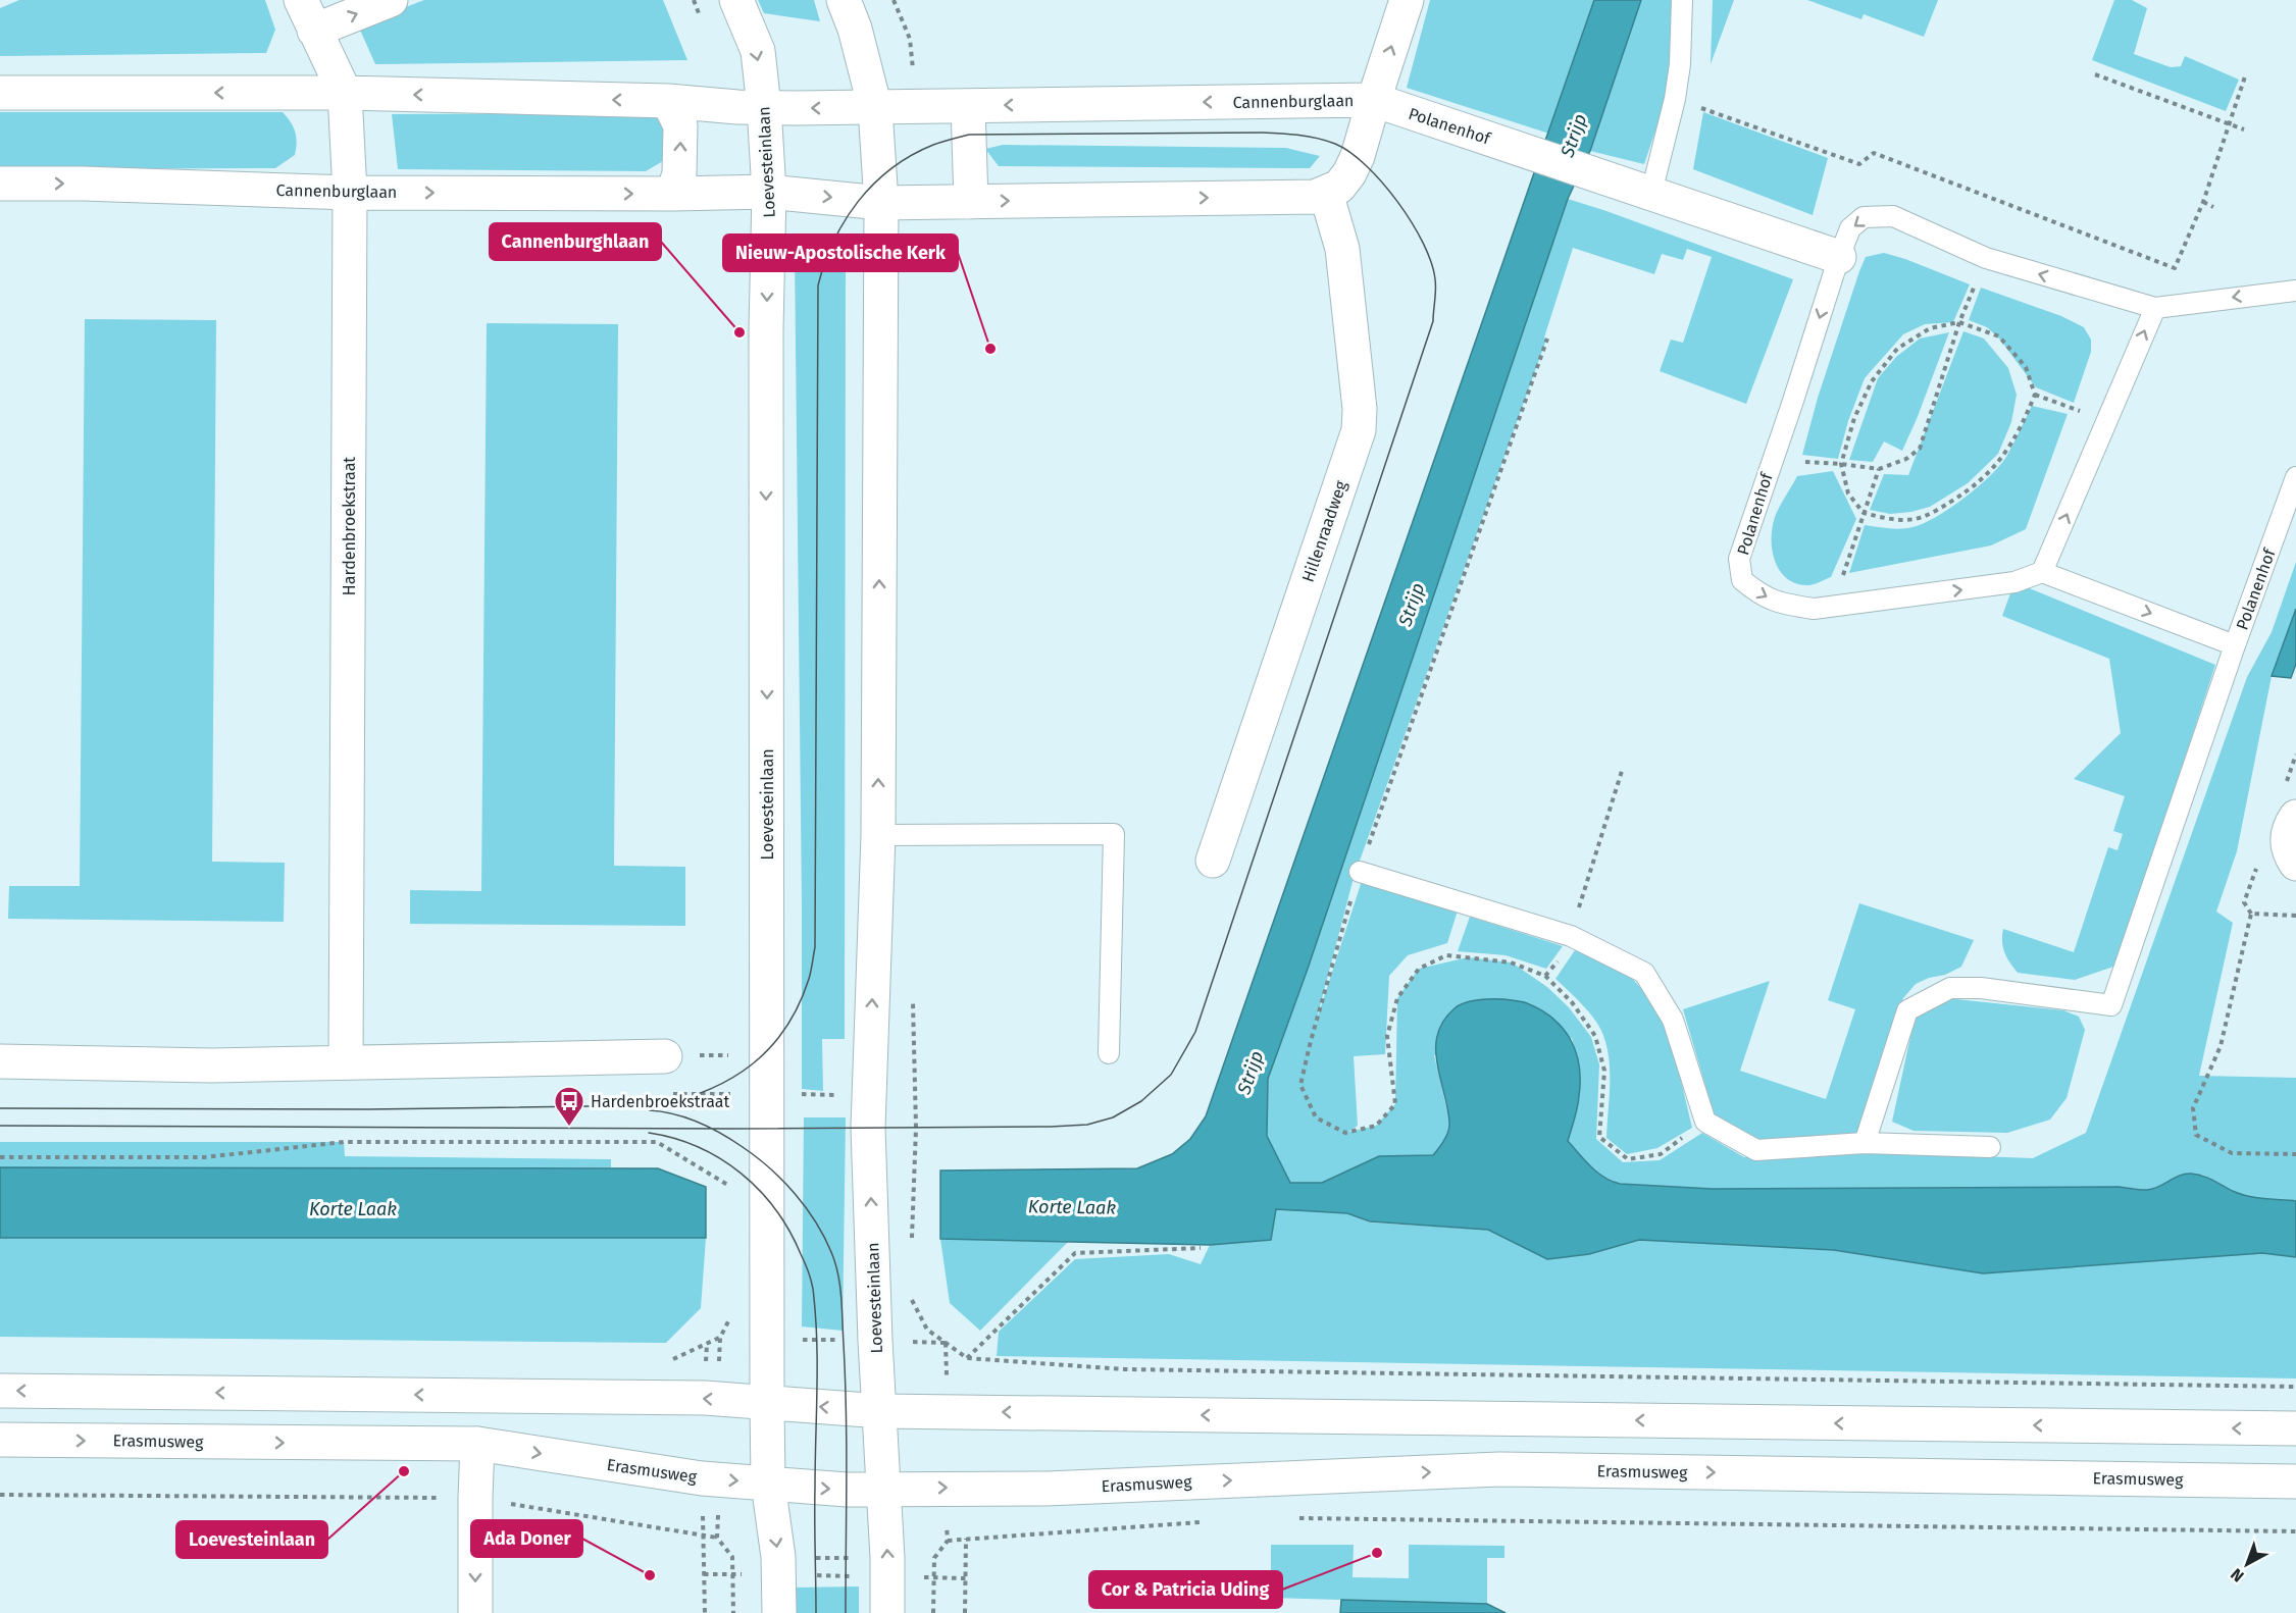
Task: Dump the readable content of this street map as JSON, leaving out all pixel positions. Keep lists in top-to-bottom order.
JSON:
{
  "streets": {
    "street": [
      "Cannenburglaan",
      "Polanenhof",
      "Loevesteinlaan",
      "Hardenbroekstraat",
      "Hillenraadweg",
      "Erasmusweg"
    ]
  },
  "crossings": [
    ["Cannenburglaan", "Polanenhof"],
    ["Cannenburglaan", "Loevesteinlaan"],
    ["Cannenburglaan", "Hardenbroekstraat"],
    ["Cannenburglaan", "Hillenraadweg"],
    ["Loevesteinlaan", "Erasmusweg"]
  ],
  "water": ["Strijp", "Korte Laak"],
  "places": {
    "other": [
      "Cannenburghlaan",
      "Nieuw-Apostolische Kerk",
      "Loevesteinlaan",
      "Cor & Patricia Uding",
      "Ada Doner"
    ],
    "bus stop": ["Hardenbroekstraat"]
  },
  "north": "bottom left"
}
